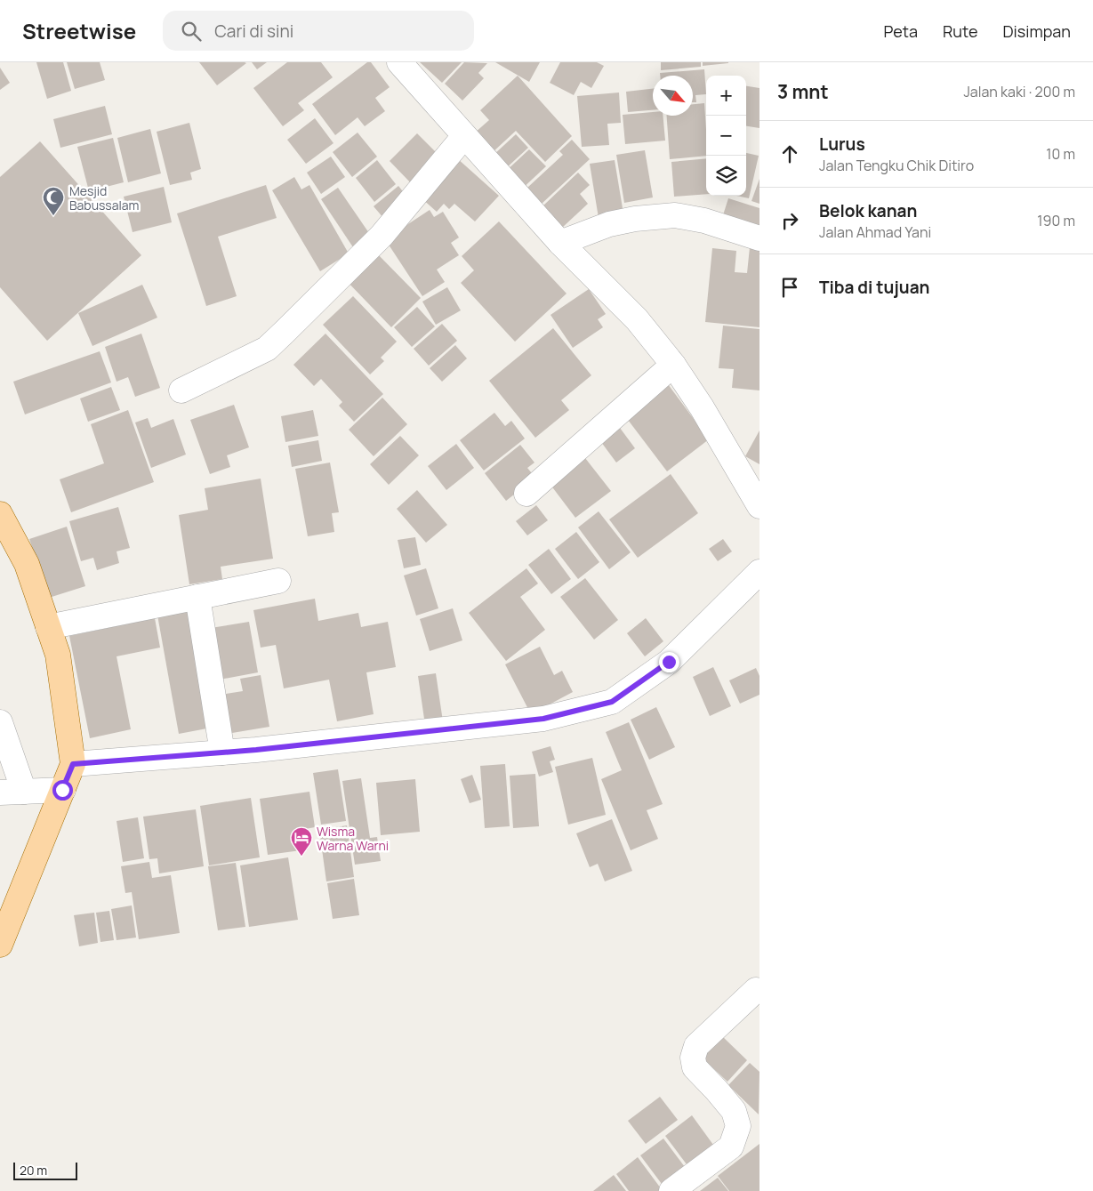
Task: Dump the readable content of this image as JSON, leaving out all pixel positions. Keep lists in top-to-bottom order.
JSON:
{
  "places": {
    "mosque": ["Mesjid Babussalam"],
    "hotel": ["Wisma Warna Warni"]
  },
  "scale_bar": "20 m",
  "north": "bottom right",
  "page": {
    "header": "Streetwise",
    "search": "Cari di sini",
    "nav": ["Peta", "Rute", "Disimpan"],
    "heading": ["3 mnt", "Jalan kaki · 200 m"],
    "map_buttons": ["+", "−"],
    "list": [
      ["Lurus", "Jalan Tengku Chik Ditiro", "10 m"],
      ["Belok kanan", "Jalan Ahmad Yani", "190 m"],
      "Tiba di tujuan"
    ],
    "scale": "20 m"
  }
}
